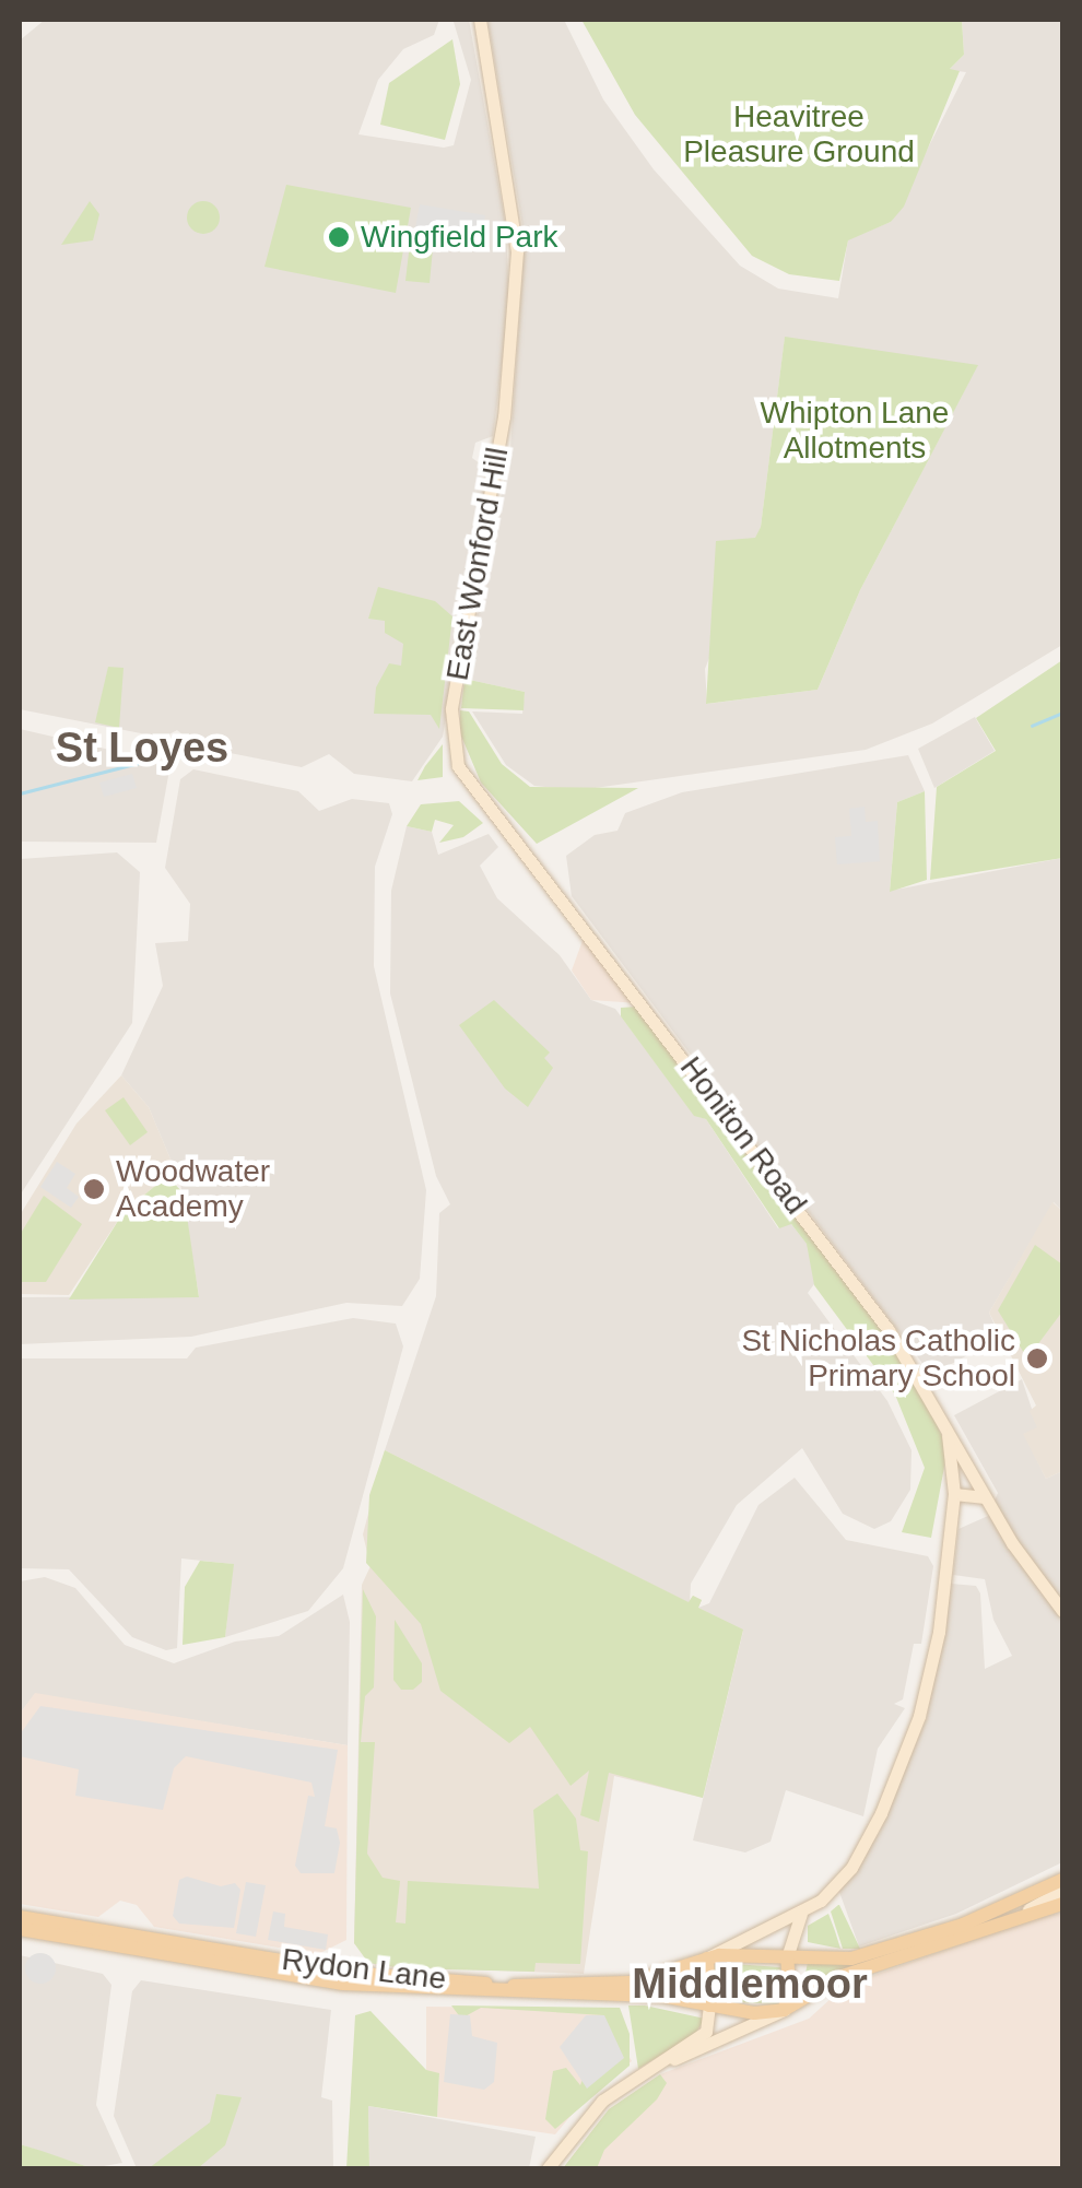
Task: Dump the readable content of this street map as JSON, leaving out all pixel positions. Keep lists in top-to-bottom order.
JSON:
{
  "streets": {
    "main road": ["East Wonford Hill", "Honiton Road", "Rydon Lane"]
  },
  "crossings": [
    ["East Wonford Hill", "Honiton Road"]
  ],
  "districts": ["St Loyes", "Middlemoor"],
  "parks": ["Heavitree Pleasure Ground", "Whipton Lane Allotments"],
  "places": ["Wingfield Park", "Woodwater Academy", "St Nicholas Catholic Primary School"]
}
